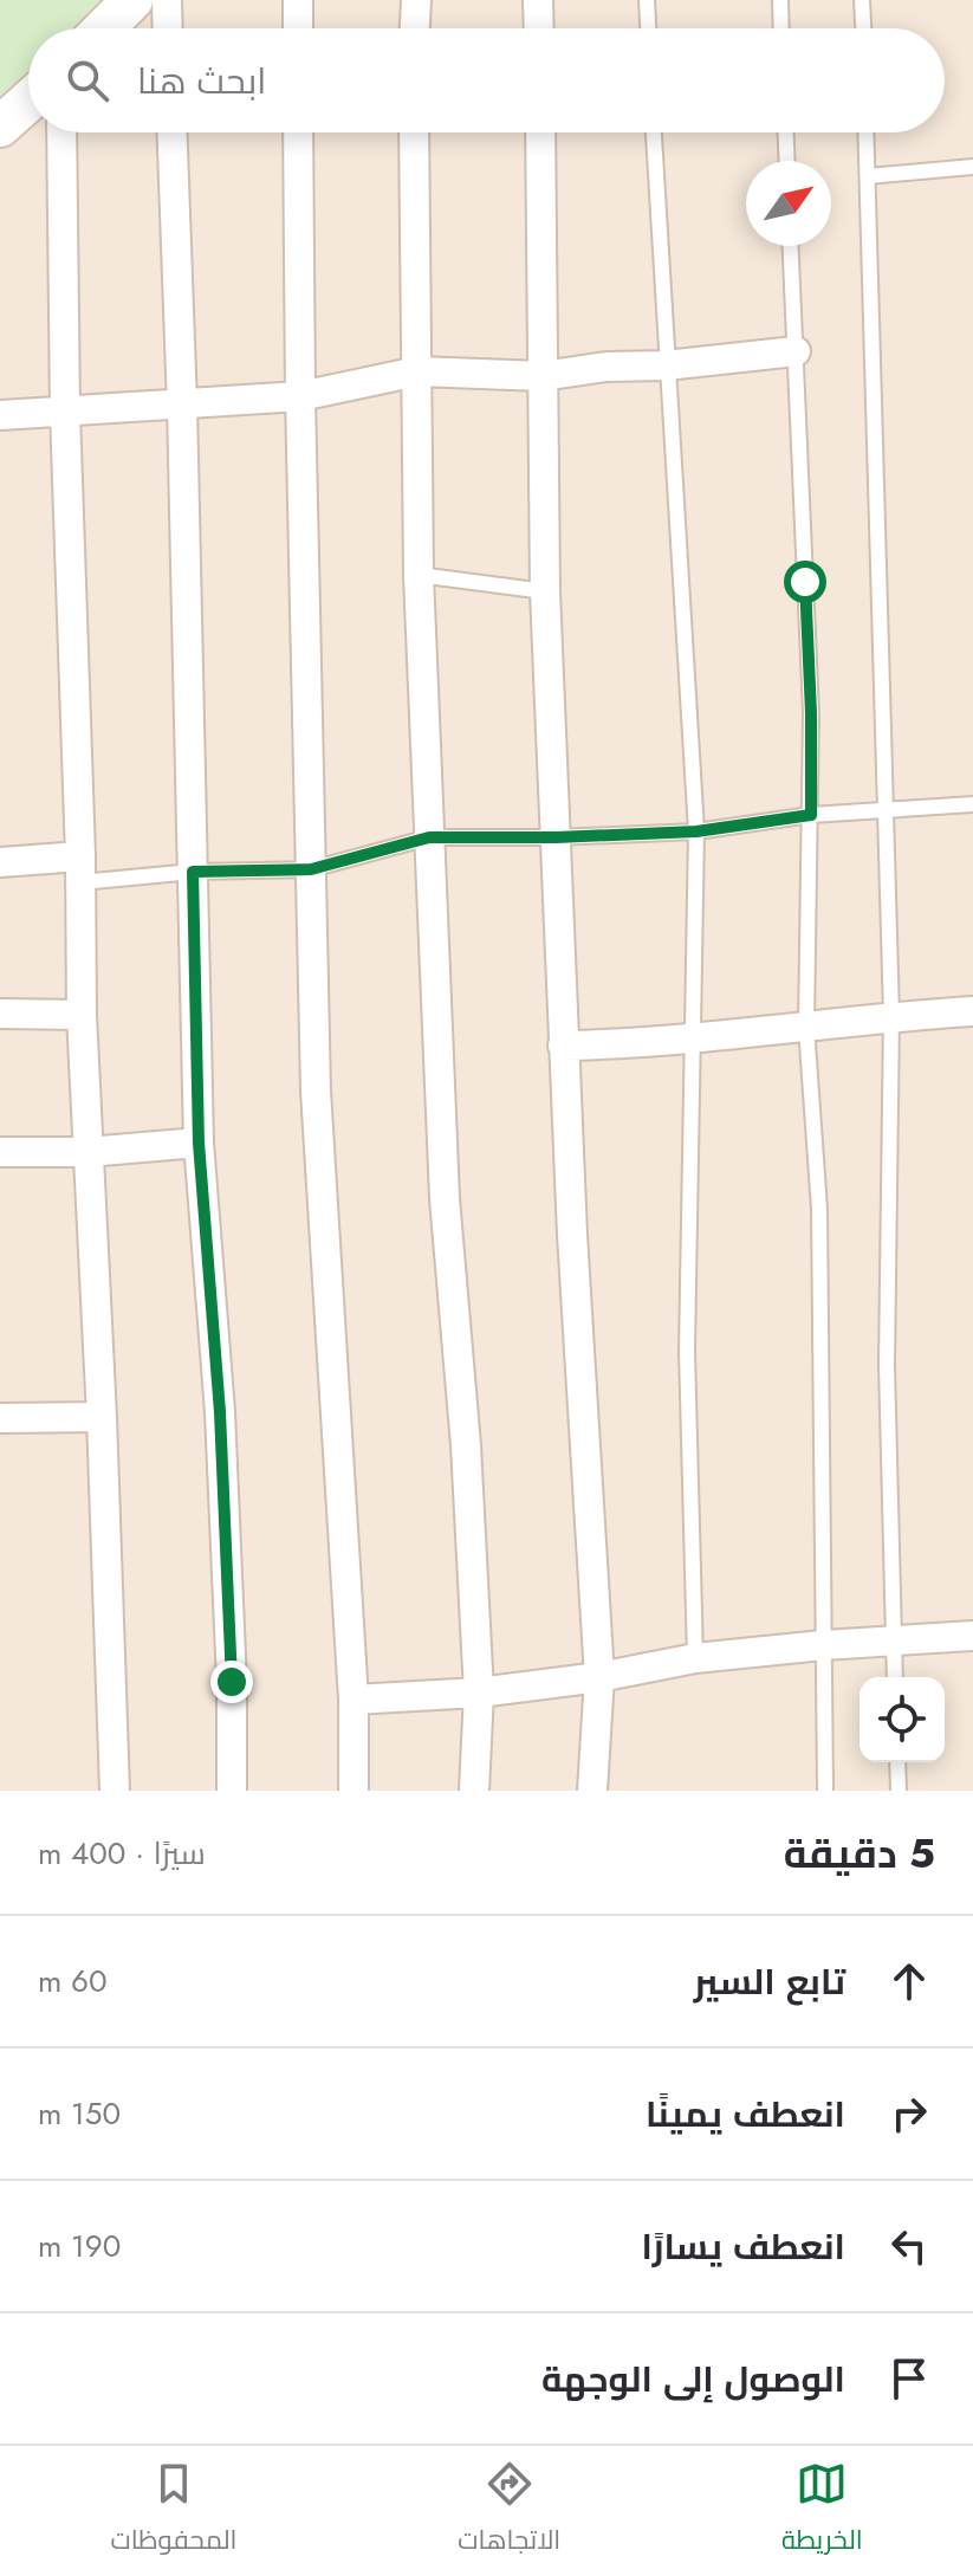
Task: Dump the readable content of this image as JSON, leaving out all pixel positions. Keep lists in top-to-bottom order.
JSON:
{
  "north": "top right",
  "page": {
    "search": "ابحث هنا",
    "heading": ["5 دقيقة", "سيرًا · 400 m"],
    "list": [
      ["تابع السير", "60 m"],
      ["انعطف يمينًا", "150 m"],
      ["انعطف يسارًا", "190 m"],
      "الوصول إلى الوجهة"
    ],
    "nav": ["الخريطة", "الاتجاهات", "المحفوظات"]
  }
}
